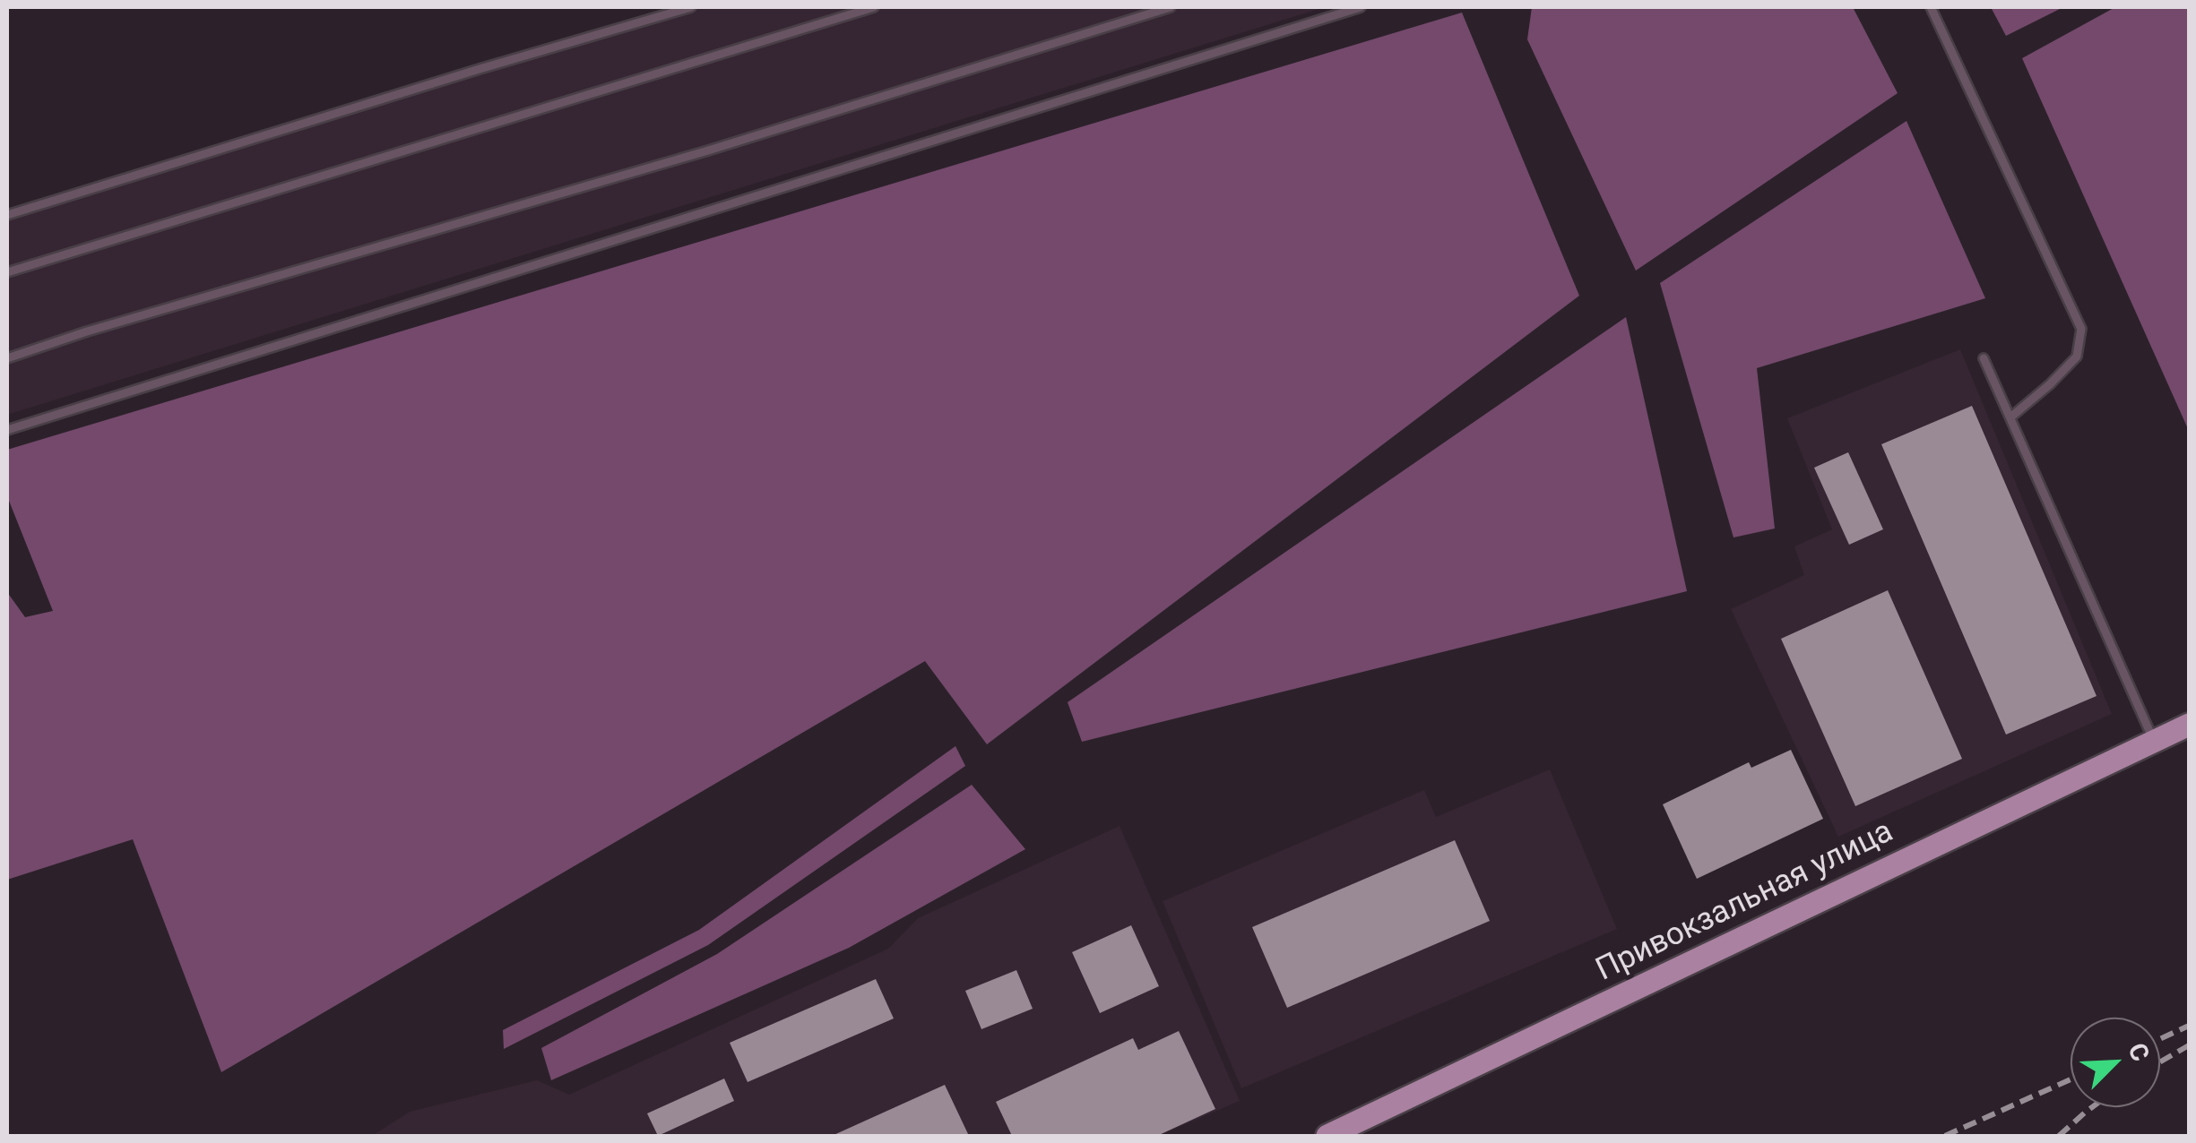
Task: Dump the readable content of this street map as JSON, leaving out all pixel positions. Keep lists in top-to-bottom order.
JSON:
{
  "streets": {
    "main road": ["Привокзальная улица"]
  },
  "north": "top right"
}
